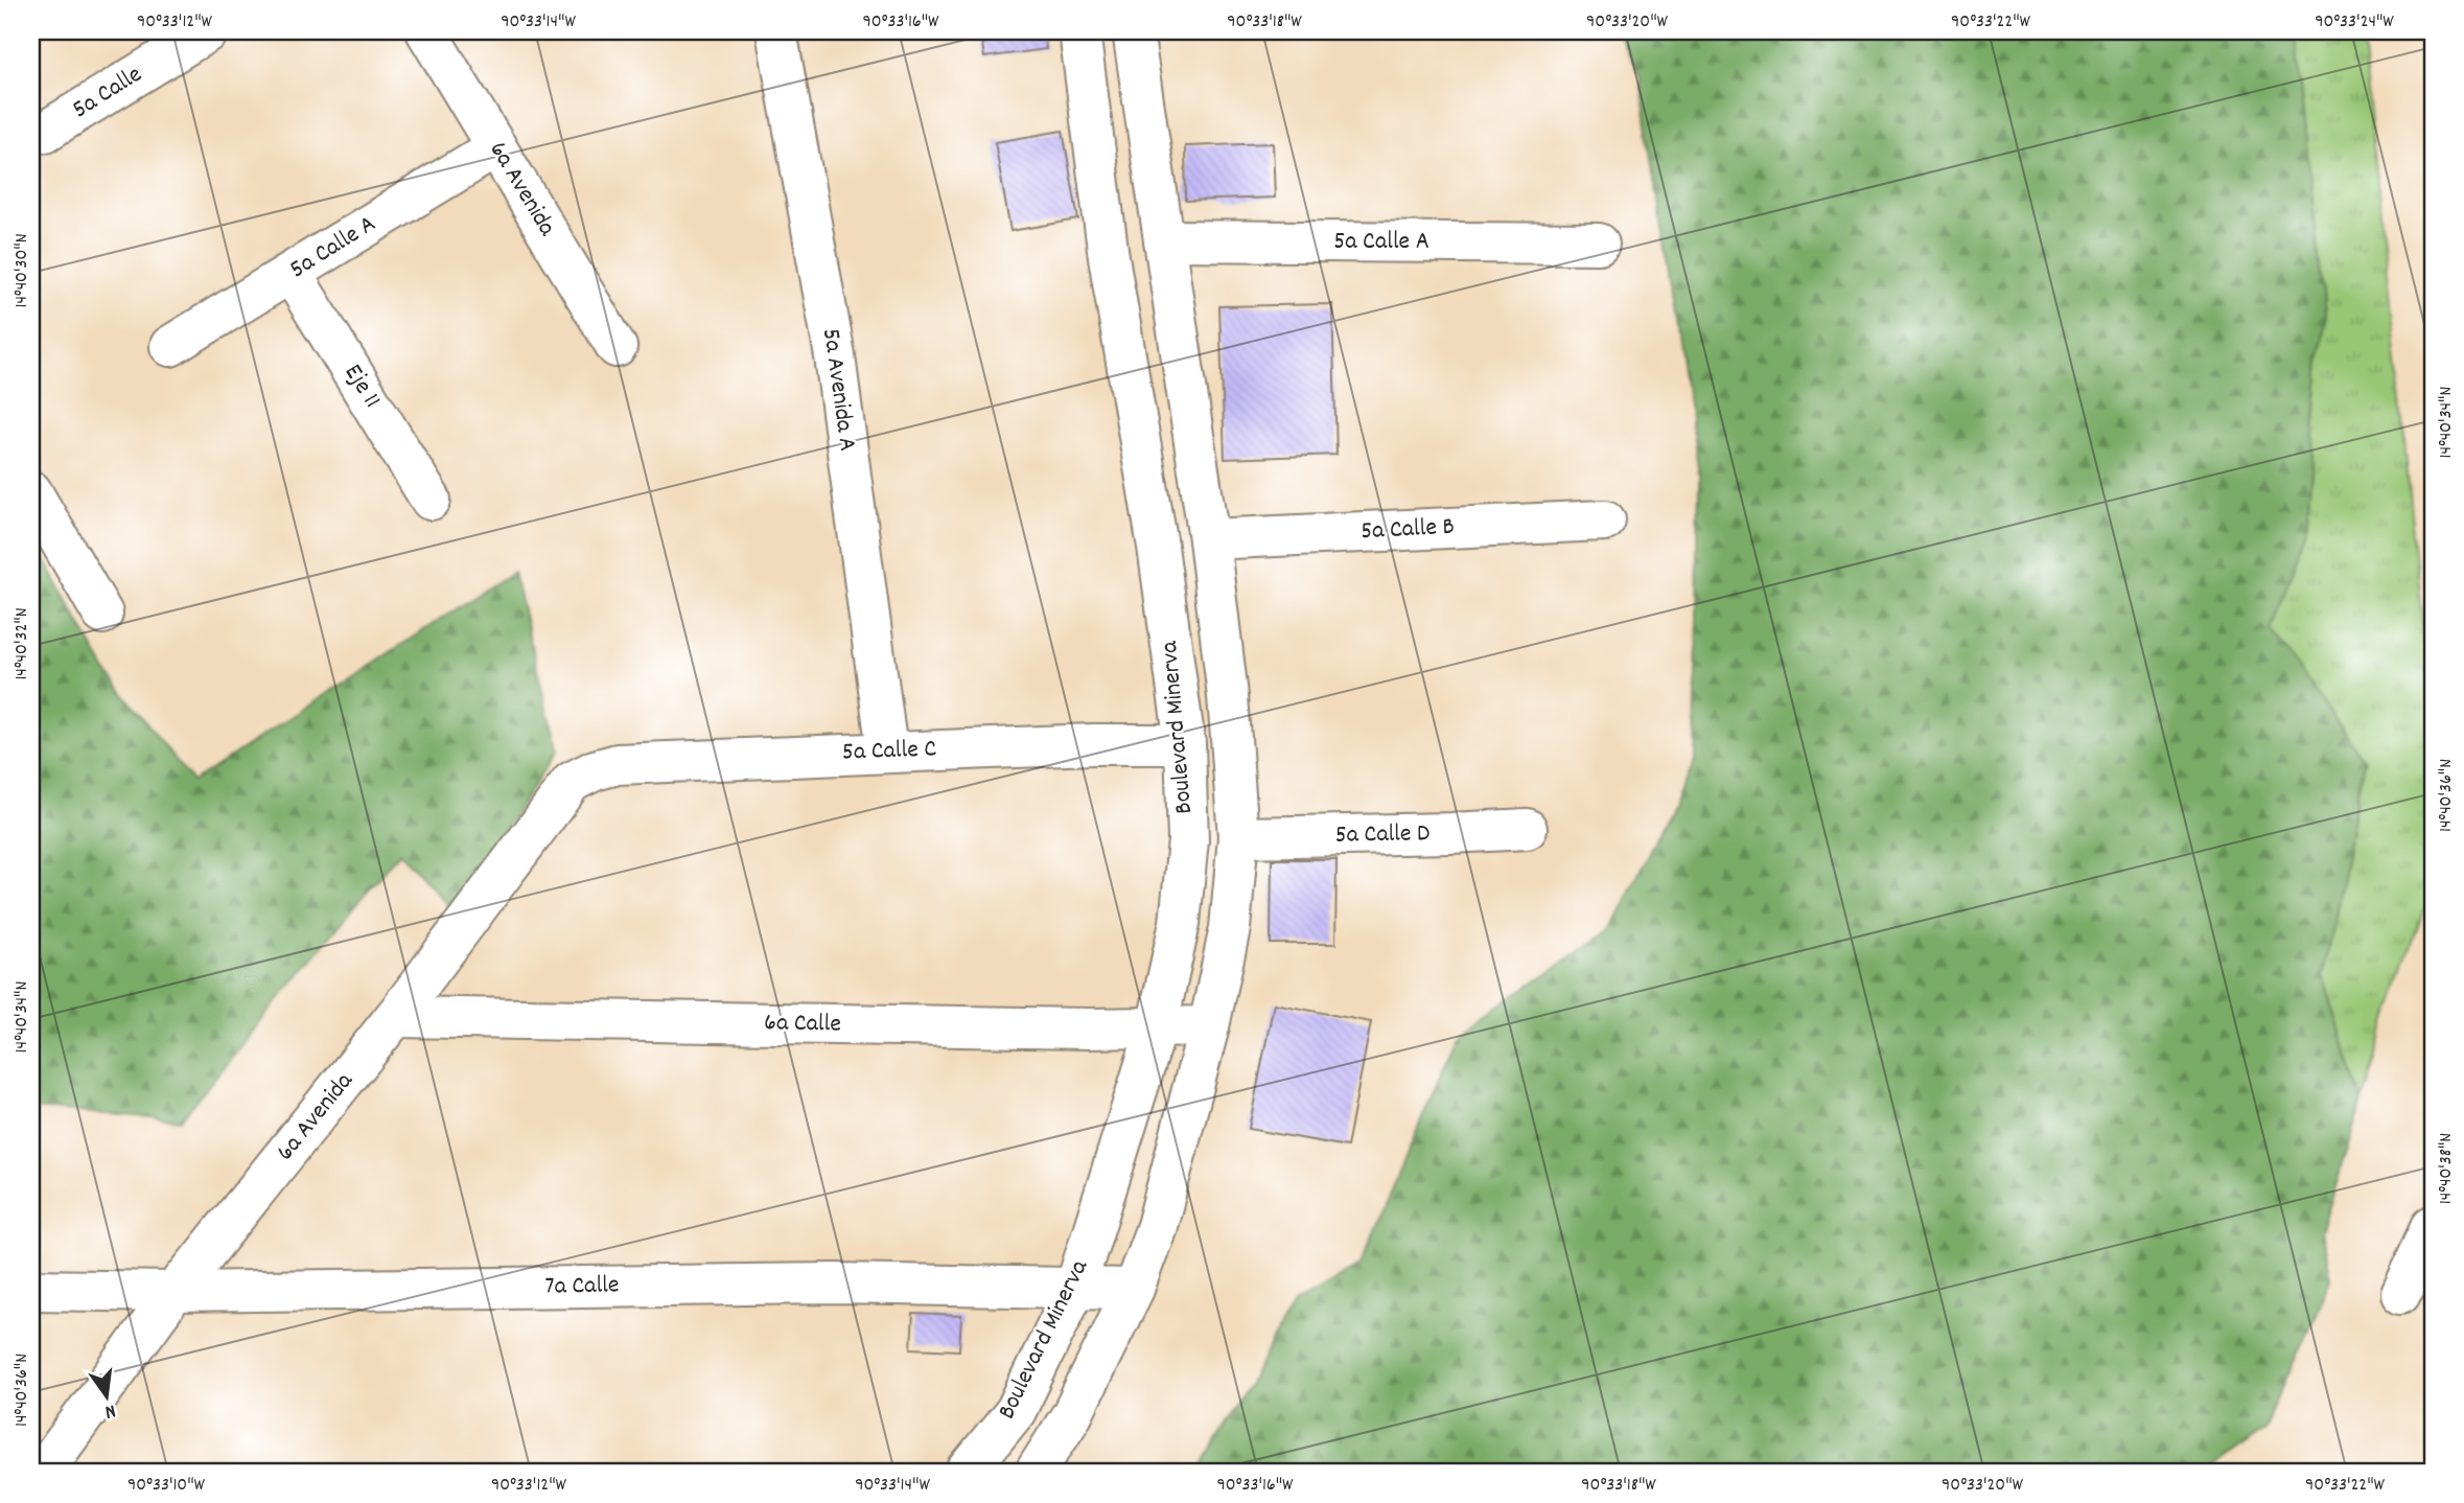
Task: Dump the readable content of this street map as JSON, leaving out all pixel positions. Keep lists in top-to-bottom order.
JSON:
{
  "streets": {
    "street": [
      "5a Calle",
      "6a Avenida",
      "5a Calle A",
      "Eje 11",
      "5a Avenida A",
      "5a Calle B",
      "Boulevard Minerva",
      "5a Calle C",
      "5a Calle D",
      "6a Calle",
      "7a Calle"
    ]
  },
  "crossings": [
    ["6a Avenida", "5a Calle A"],
    ["6a Avenida", "5a Calle C"],
    ["6a Avenida", "6a Calle"],
    ["6a Avenida", "7a Calle"],
    ["5a Calle A", "Eje 11"],
    ["5a Calle A", "Boulevard Minerva"],
    ["5a Avenida A", "5a Calle C"],
    ["5a Calle B", "Boulevard Minerva"],
    ["Boulevard Minerva", "5a Calle C"],
    ["Boulevard Minerva", "5a Calle D"],
    ["Boulevard Minerva", "6a Calle"],
    ["Boulevard Minerva", "7a Calle"]
  ],
  "north": "bottom",
  "coordinates": [
    "90°33'12\"W",
    "90°33'14\"W",
    "90°33'16\"W",
    "90°33'18\"W",
    "90°33'20\"W",
    "90°33'22\"W",
    "90°33'24\"W",
    "14°40'30\"N",
    "14°40'34\"N",
    "14°40'32\"N",
    "14°40'36\"N",
    "14°40'38\"N",
    "90°33'10\"W"
  ]
}
